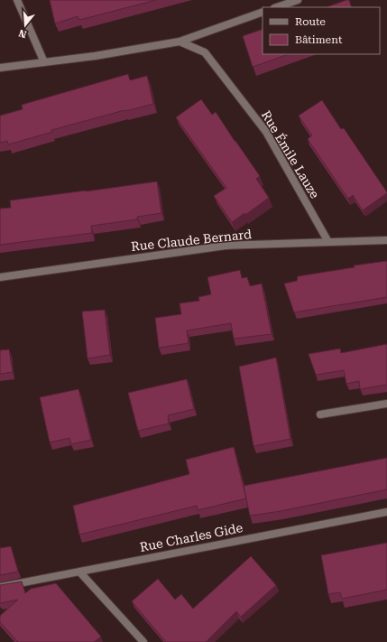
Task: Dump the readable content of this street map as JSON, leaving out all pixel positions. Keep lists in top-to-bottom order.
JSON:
{
  "streets": {
    "street": ["Rue Émile Lauze", "Rue Claude Bernard", "Rue Charles Gide"]
  },
  "crossings": [
    ["Rue Émile Lauze", "Rue Claude Bernard"]
  ],
  "legend": ["Route", "Bâtiment"],
  "north": "bottom"
}
